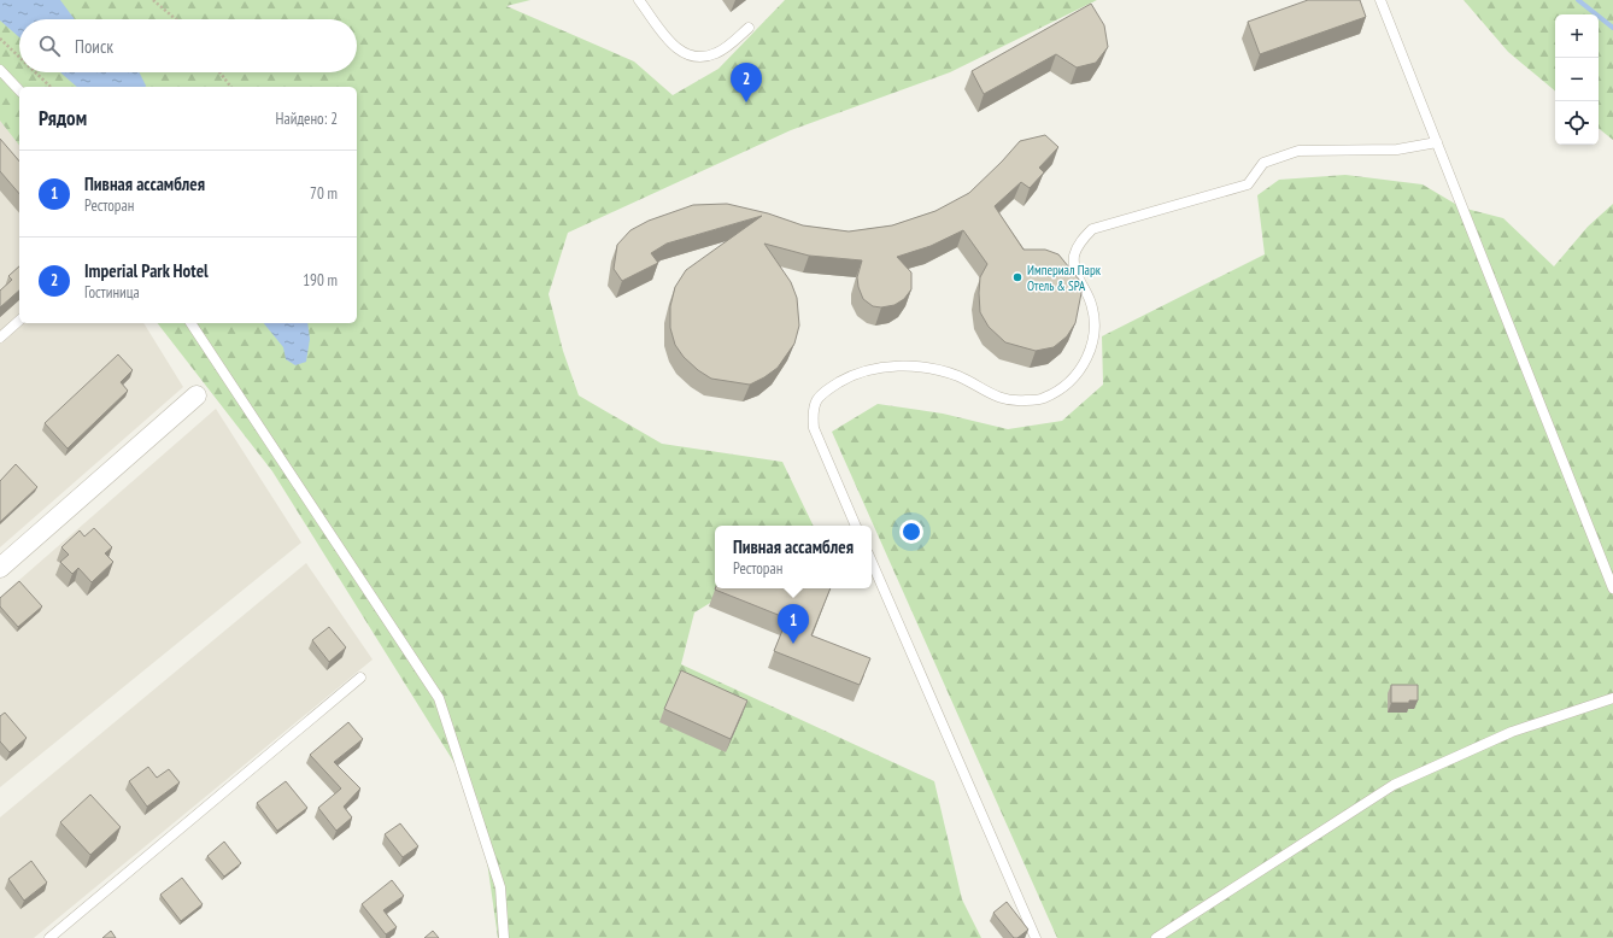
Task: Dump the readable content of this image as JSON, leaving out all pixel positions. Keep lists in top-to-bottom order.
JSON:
{
  "places": ["Империал Парк Отель & SPA"],
  "page": {
    "map_buttons": ["+", "−"],
    "search": "Поиск",
    "pins": ["2", "1"],
    "heading": ["Рядом", "Найдено: 2"],
    "list": [
      {
        "mark": "1",
        "name": "Пивная ассамблея",
        "note": "Ресторан",
        "value": "70 m"
      },
      {
        "mark": "2",
        "name": "Imperial Park Hotel",
        "note": "Гостиница",
        "value": "190 m"
      }
    ],
    "popup": ["Пивная ассамблея", "Ресторан"]
  }
}
